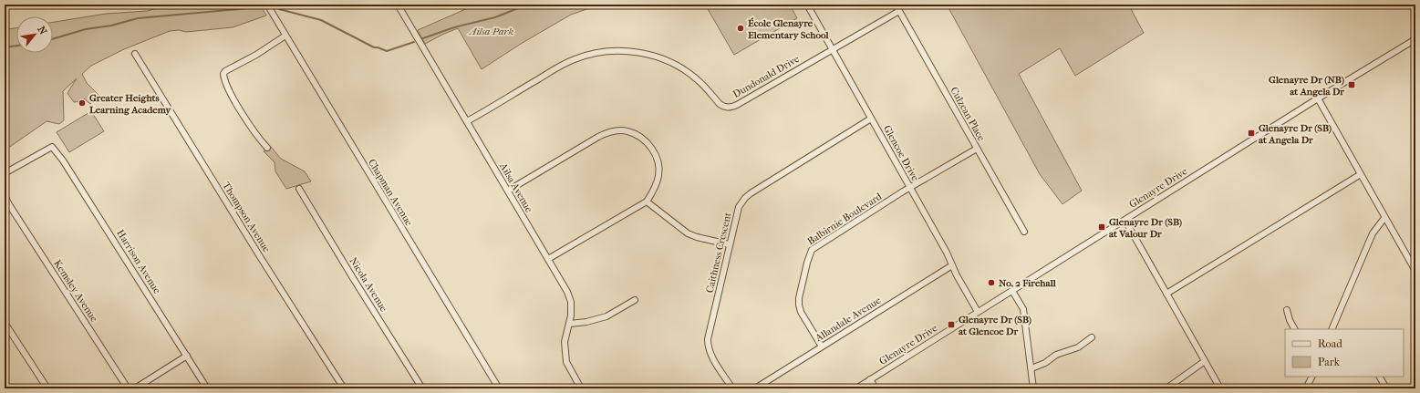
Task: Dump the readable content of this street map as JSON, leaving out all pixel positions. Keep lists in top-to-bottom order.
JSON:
{
  "streets": {
    "street": [
      "Dundonald Drive",
      "Culzean Place",
      "Glencoe Drive",
      "Ailsa Avenue",
      "Glenayre Drive",
      "Chapman Avenue",
      "Thompson Avenue",
      "Balbirnie Boulevard",
      "Caithness Crescent",
      "Harrison Avenue",
      "Nicola Avenue",
      "Kemsley Avenue",
      "Allandale Avenue"
    ]
  },
  "crossings": [
    ["Dundonald Drive", "Culzean Place"],
    ["Dundonald Drive", "Glencoe Drive"],
    ["Dundonald Drive", "Ailsa Avenue"],
    ["Culzean Place", "Balbirnie Boulevard"],
    ["Glencoe Drive", "Glenayre Drive"],
    ["Glencoe Drive", "Balbirnie Boulevard"],
    ["Glencoe Drive", "Caithness Crescent"],
    ["Glencoe Drive", "Allandale Avenue"],
    ["Balbirnie Boulevard", "Allandale Avenue"]
  ],
  "parks": ["Ailsa Park"],
  "places": {
    "other": ["École Glenayre Elementary School", "Greater Heights Learning Academy", "No. 2 Firehall"],
    "transit": [
      "Glenayre Dr (NB) at Angela Dr",
      "Glenayre Dr (SB) at Angela Dr",
      "Glenayre Dr (SB) at Valour Dr",
      "Glenayre Dr (SB) at Glencoe Dr"
    ]
  },
  "legend": ["Road", "Park"],
  "north": "top right"
}
